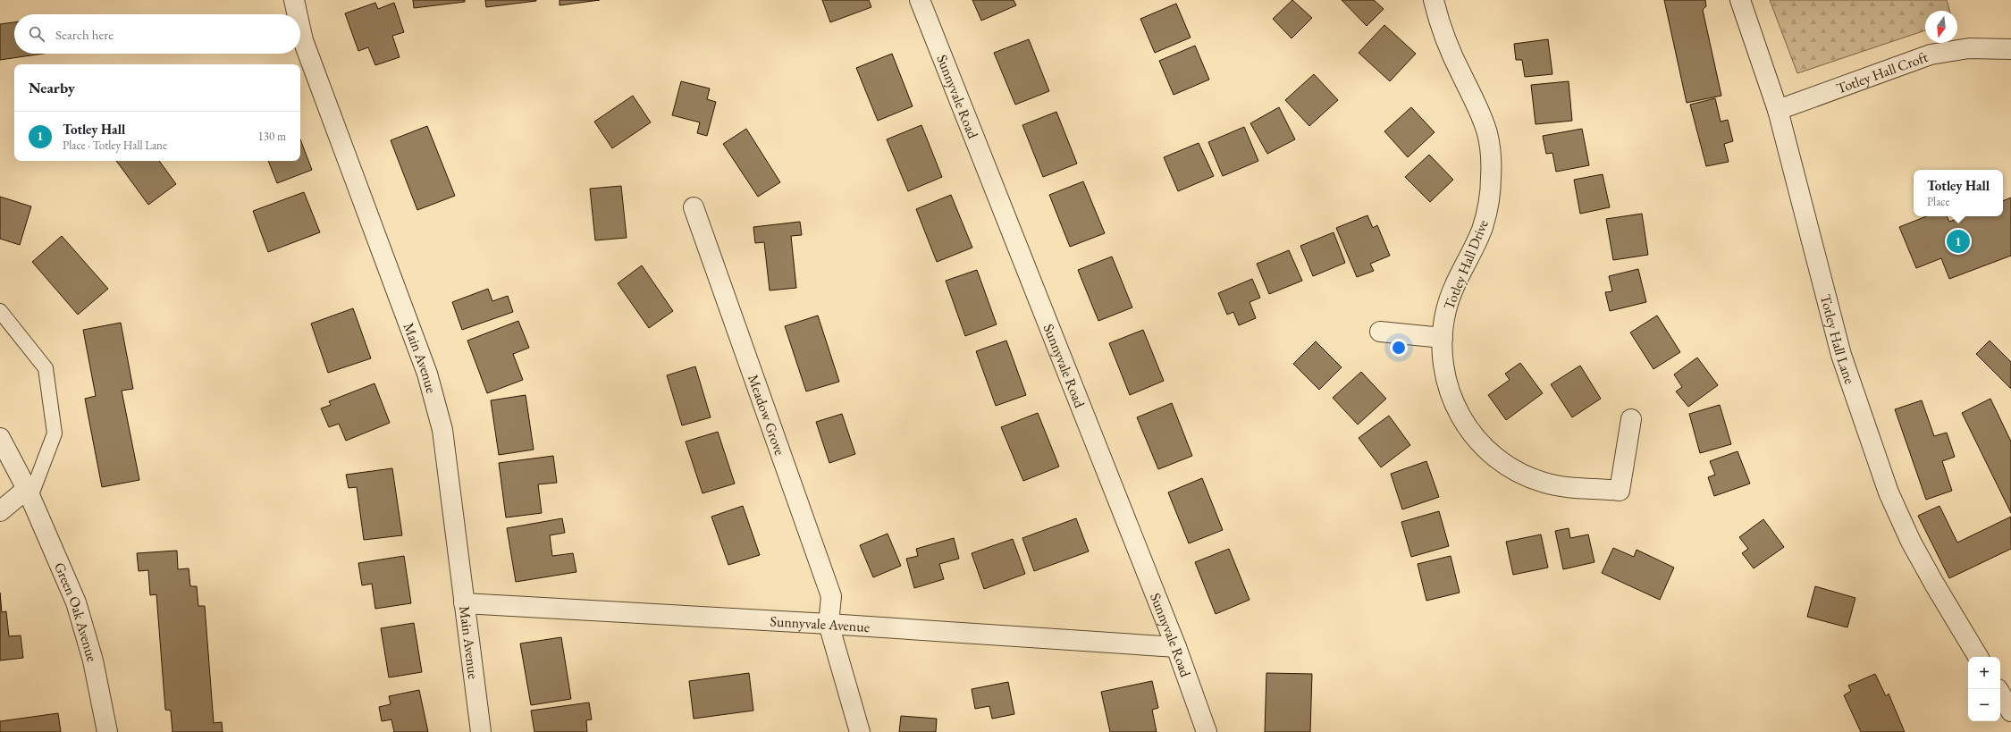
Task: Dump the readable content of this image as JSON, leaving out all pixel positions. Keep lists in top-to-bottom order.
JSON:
{
  "streets": {
    "street": [
      "Totley Hall Croft",
      "Sunnyvale Road",
      "Totley Hall Drive",
      "Totley Hall Lane",
      "Main Avenue",
      "Meadow Grove",
      "Green Oak Avenue",
      "Sunnyvale Avenue"
    ]
  },
  "crossings": [
    ["Totley Hall Croft", "Totley Hall Lane"],
    ["Sunnyvale Road", "Sunnyvale Avenue"],
    ["Main Avenue", "Sunnyvale Avenue"],
    ["Meadow Grove", "Sunnyvale Avenue"]
  ],
  "north": "bottom",
  "page": {
    "search": "Search here",
    "heading": "Nearby",
    "list": [
      {
        "mark": "1",
        "name": "Totley Hall",
        "note": "Place · Totley Hall Lane",
        "value": "130 m"
      }
    ],
    "popup": ["Totley Hall", "Place"],
    "pins": "1",
    "map_buttons": ["+", "−"]
  }
}
